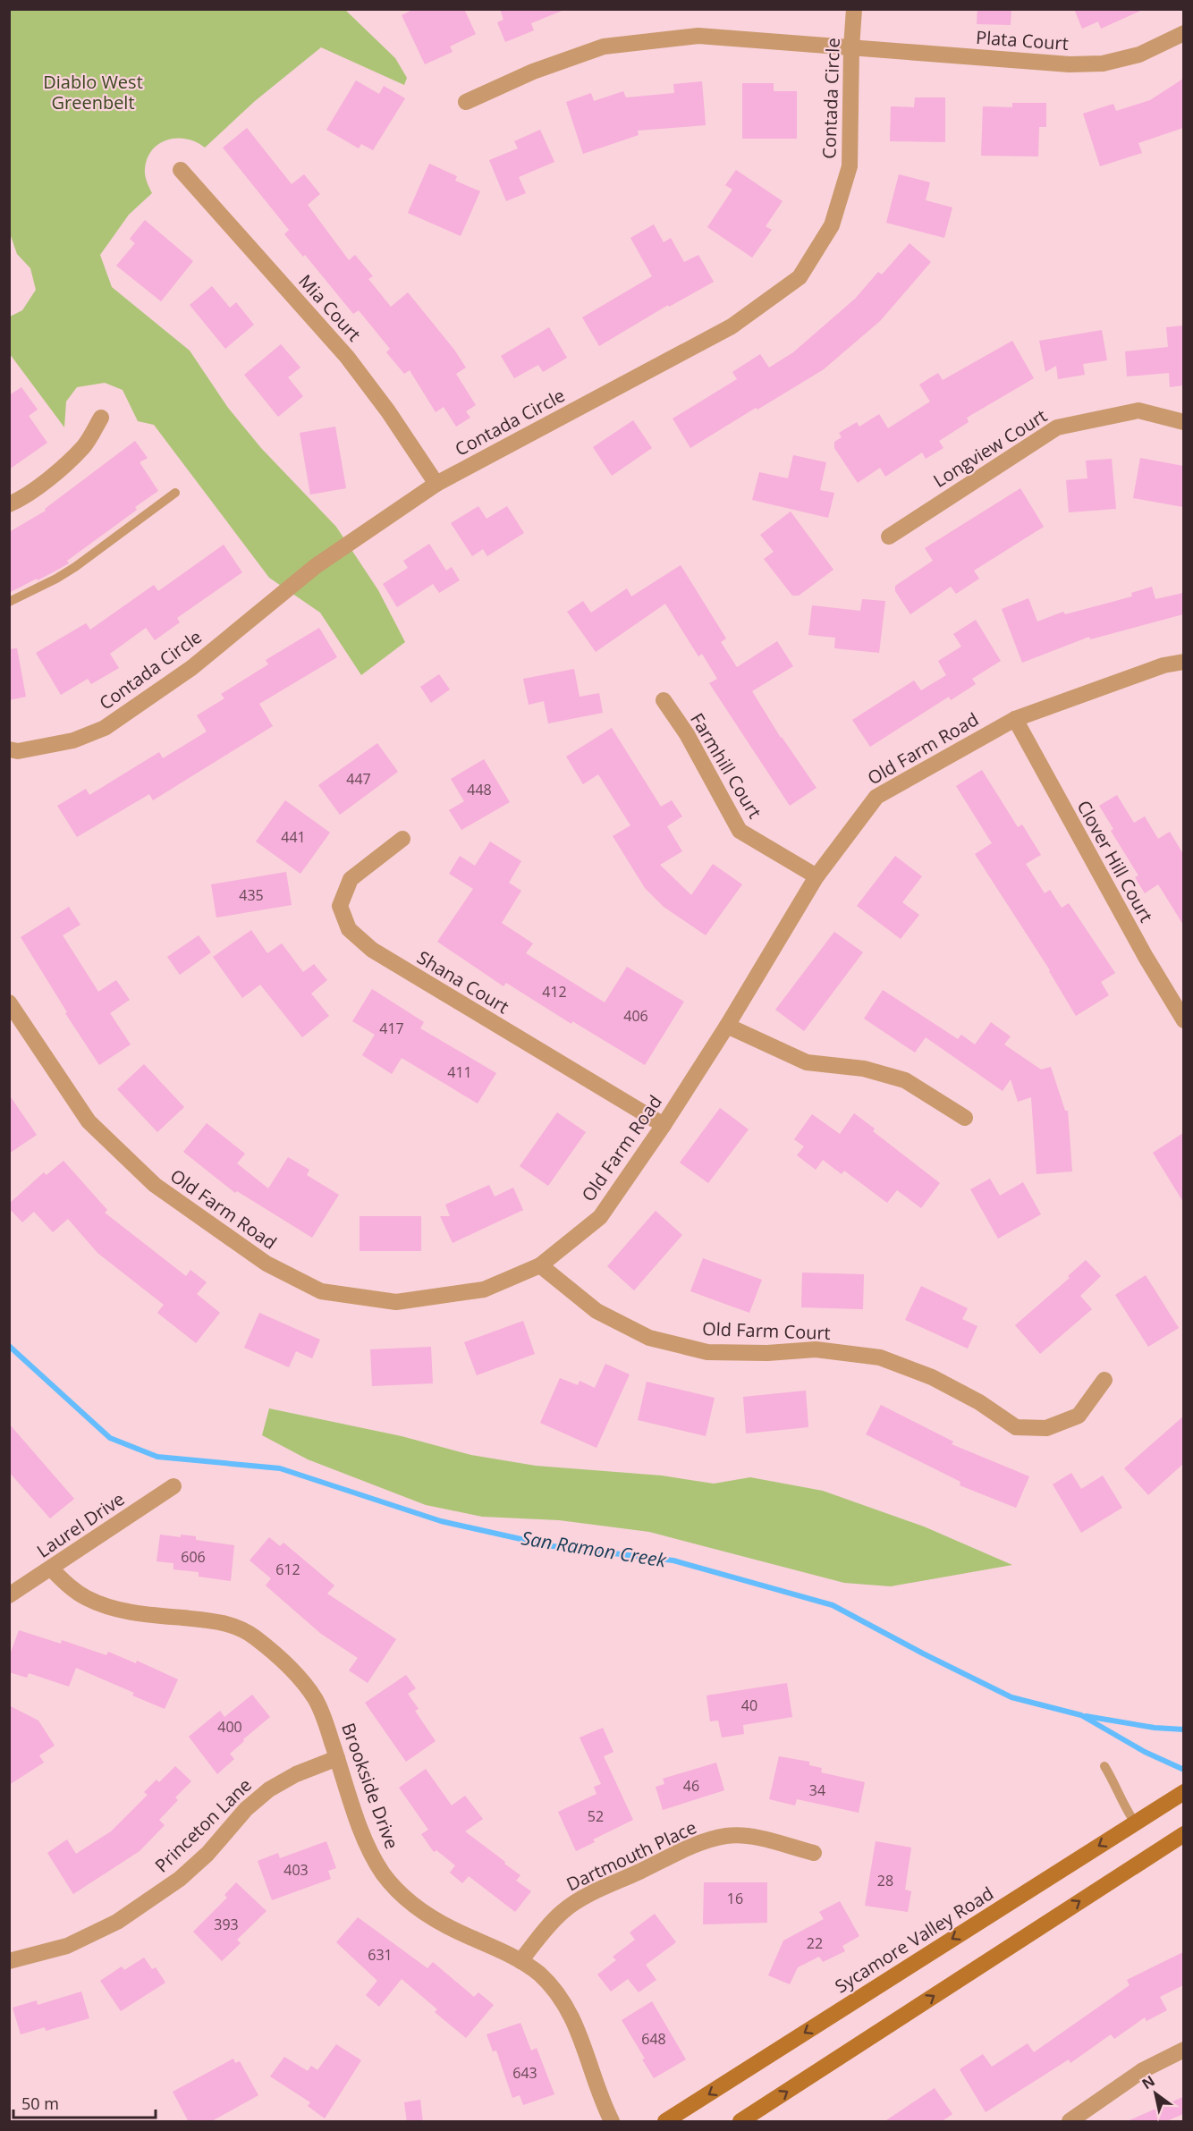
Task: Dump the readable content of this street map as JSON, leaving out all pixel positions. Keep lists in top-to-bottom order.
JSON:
{
  "streets": {
    "main road": ["Sycamore Valley Road"],
    "street": [
      "Plata Court",
      "Contada Circle",
      "Mia Court",
      "Longview Court",
      "Old Farm Road",
      "Farmhill Court",
      "Clover Hill Court",
      "Shana Court",
      "Old Farm Court",
      "Laurel Drive",
      "Brookside Drive",
      "Princeton Lane",
      "Dartmouth Place"
    ]
  },
  "crossings": [
    ["Plata Court", "Contada Circle"],
    ["Contada Circle", "Mia Court"],
    ["Old Farm Road", "Farmhill Court"],
    ["Old Farm Road", "Clover Hill Court"],
    ["Old Farm Road", "Shana Court"],
    ["Old Farm Road", "Old Farm Court"],
    ["Laurel Drive", "Brookside Drive"],
    ["Brookside Drive", "Princeton Lane"],
    ["Brookside Drive", "Dartmouth Place"]
  ],
  "water": ["San Ramon Creek"],
  "parks": ["Diablo West Greenbelt"],
  "house_numbers": [
    "447",
    "448",
    "441",
    "435",
    "412",
    "406",
    "417",
    "411",
    "606",
    "612",
    "40",
    "400",
    "46",
    "34",
    "52",
    "403",
    "28",
    "16",
    "393",
    "22",
    "631",
    "648",
    "643"
  ],
  "scale_bar": "50 m",
  "north": "top left"
}
